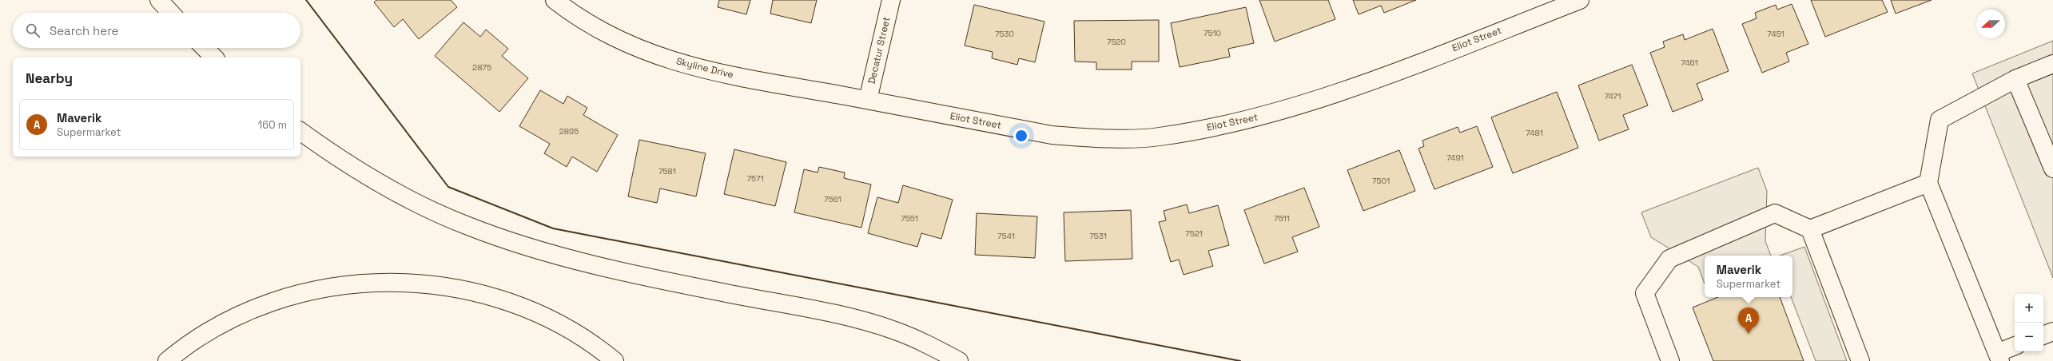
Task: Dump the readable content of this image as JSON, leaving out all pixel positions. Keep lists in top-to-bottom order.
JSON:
{
  "streets": {
    "main road": ["Eliot Street", "Decatur Street", "Skyline Drive"]
  },
  "crossings": [
    ["Eliot Street", "Decatur Street"],
    ["Eliot Street", "Skyline Drive"],
    ["Decatur Street", "Skyline Drive"]
  ],
  "house_numbers": [
    "7510",
    "7530",
    "7451",
    "7520",
    "7461",
    "2875",
    "7471",
    "2895",
    "7481",
    "7491",
    "7581",
    "7571",
    "7501",
    "7561",
    "7551",
    "7511",
    "7521",
    "7541",
    "7531"
  ],
  "north": "left",
  "page": {
    "search": "Search here",
    "heading": "Nearby",
    "list": [
      {
        "mark": "A",
        "name": "Maverik",
        "note": "Supermarket",
        "value": "160 m"
      }
    ],
    "popup": ["Maverik", "Supermarket"],
    "map_buttons": ["+", "−"],
    "pins": "A"
  }
}
